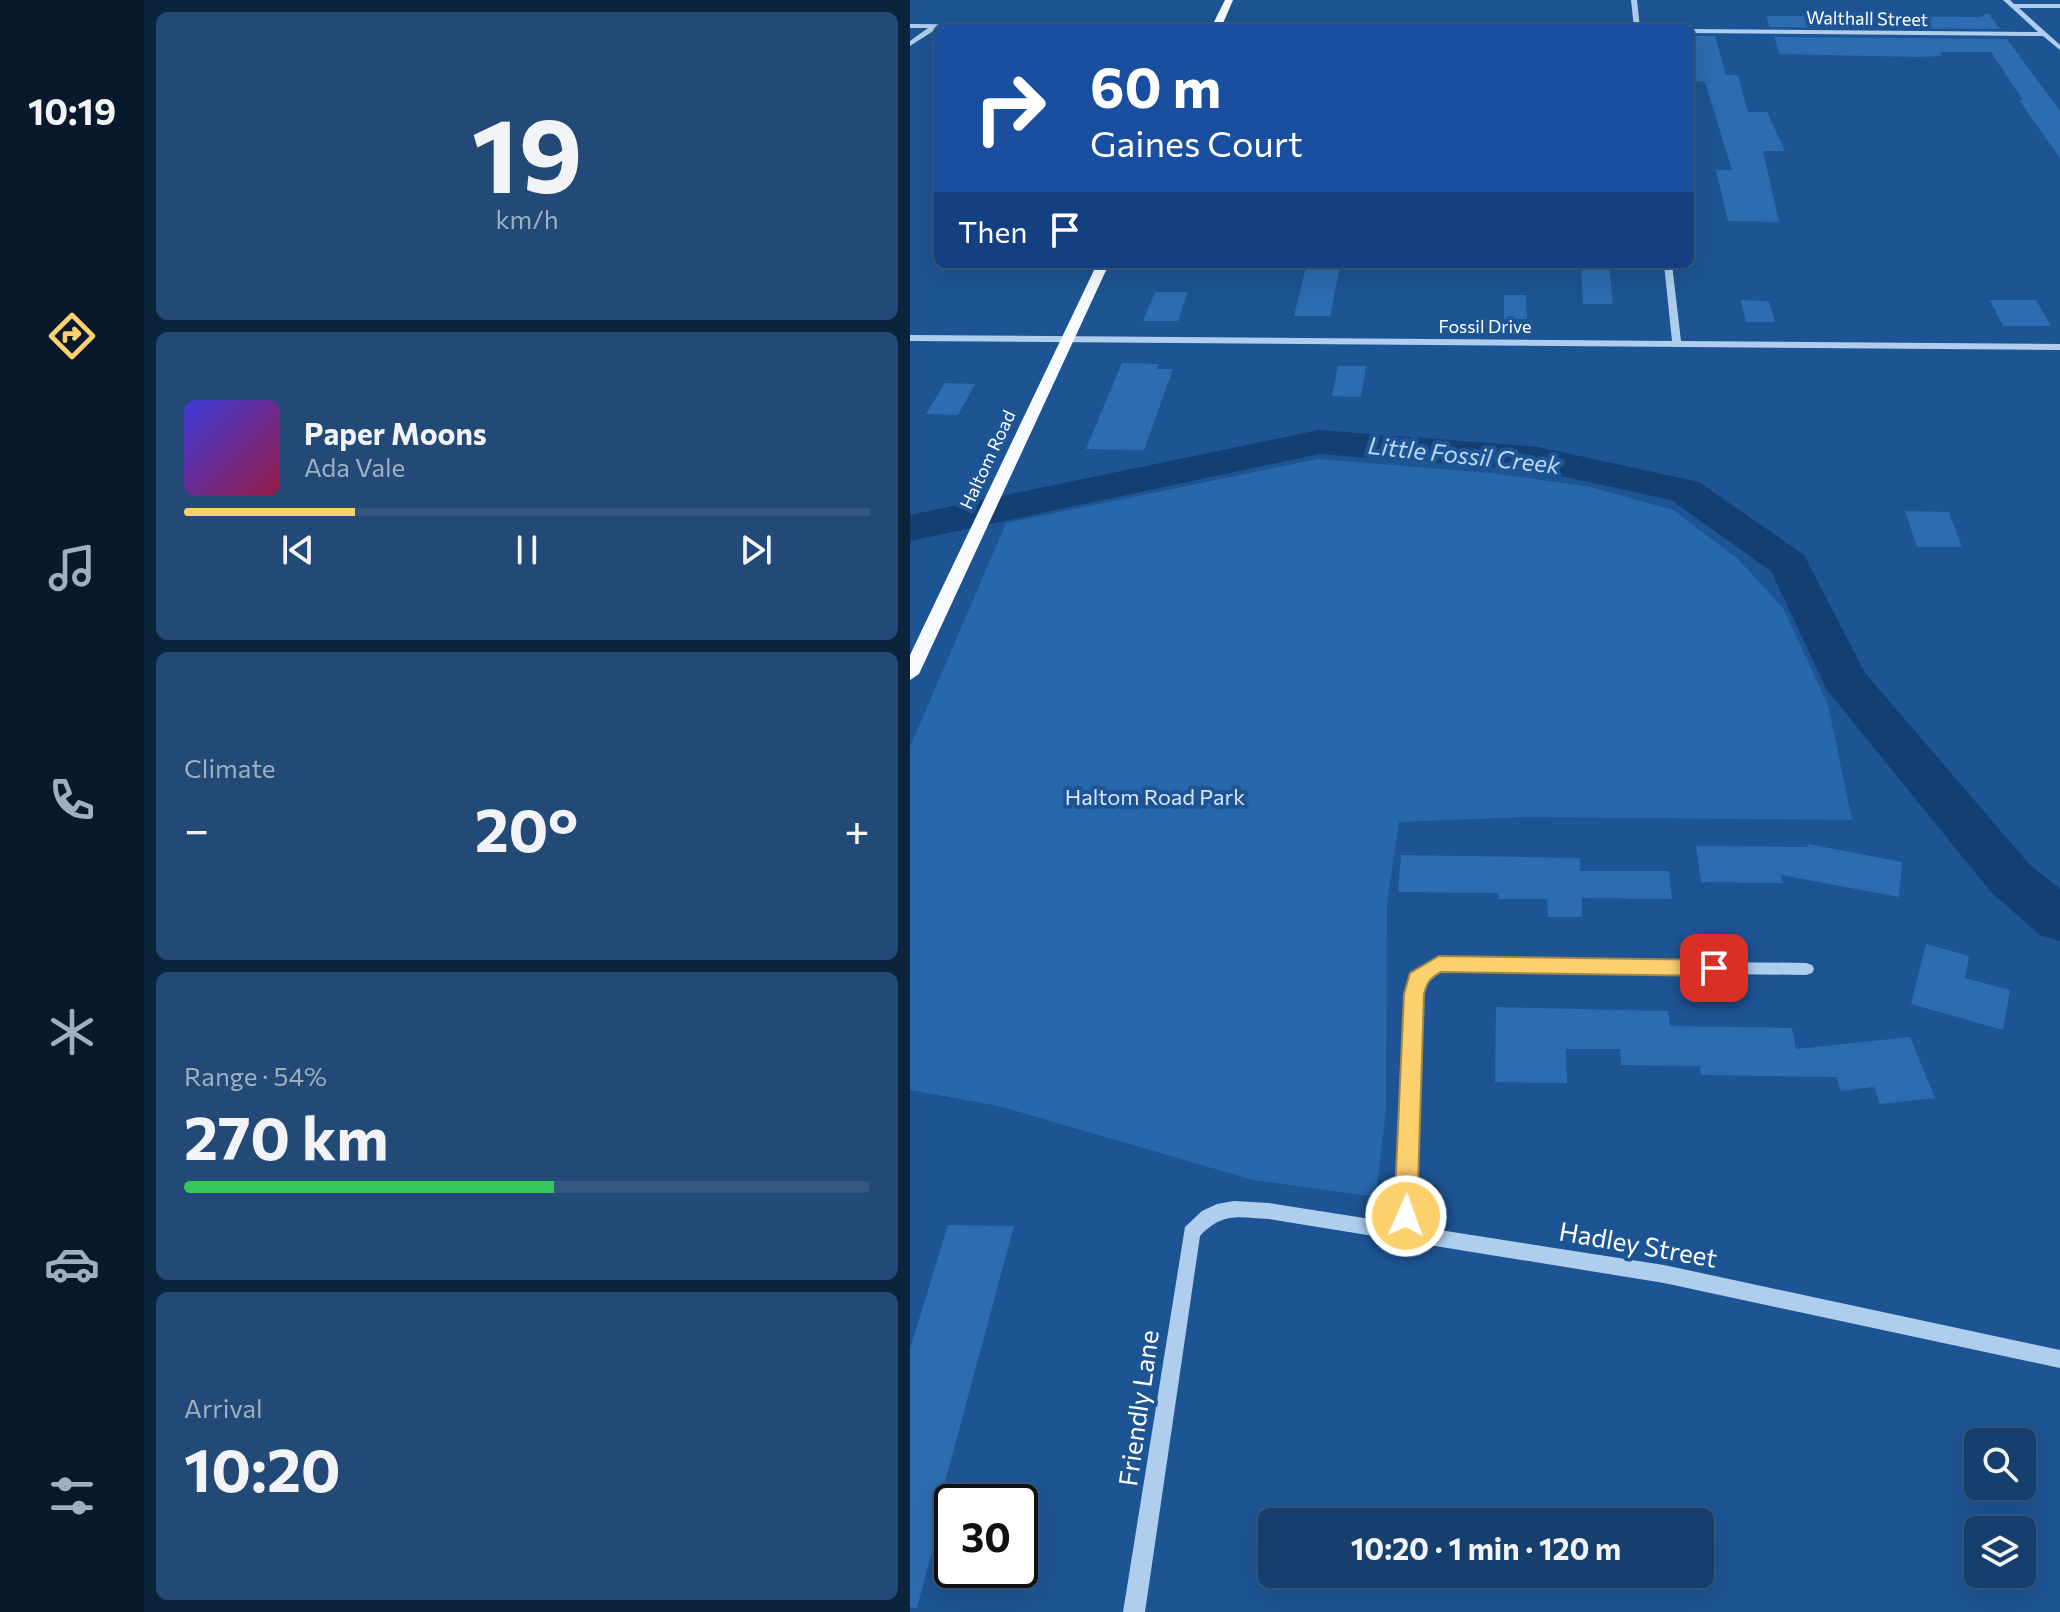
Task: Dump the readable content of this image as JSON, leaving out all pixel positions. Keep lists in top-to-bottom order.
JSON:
{
  "streets": {
    "main road": ["Haltom Road"],
    "street": [
      "Walthall Street",
      "Fossil Drive",
      "Hadley Street",
      "Friendly Lane"
    ]
  },
  "crossings": [
    ["Fossil Drive", "Haltom Road"],
    ["Hadley Street", "Friendly Lane"]
  ],
  "water": ["Little Fossil Creek"],
  "parks": ["Haltom Road Park"],
  "page": {
    "tabs": "10:19",
    "tile": [
      ["19", "km/h"],
      "Climate",
      ["Range · 54%", "270 km"],
      ["Arrival", "10:20"]
    ],
    "turn": ["60 m", "Gaines Court"],
    "then": "Then",
    "song": ["Paper Moons", "Ada Vale"],
    "heat": ["−", "20°", "+"],
    "limit": "30",
    "trip": "10:20 · 1 min · 120 m"
  }
}
